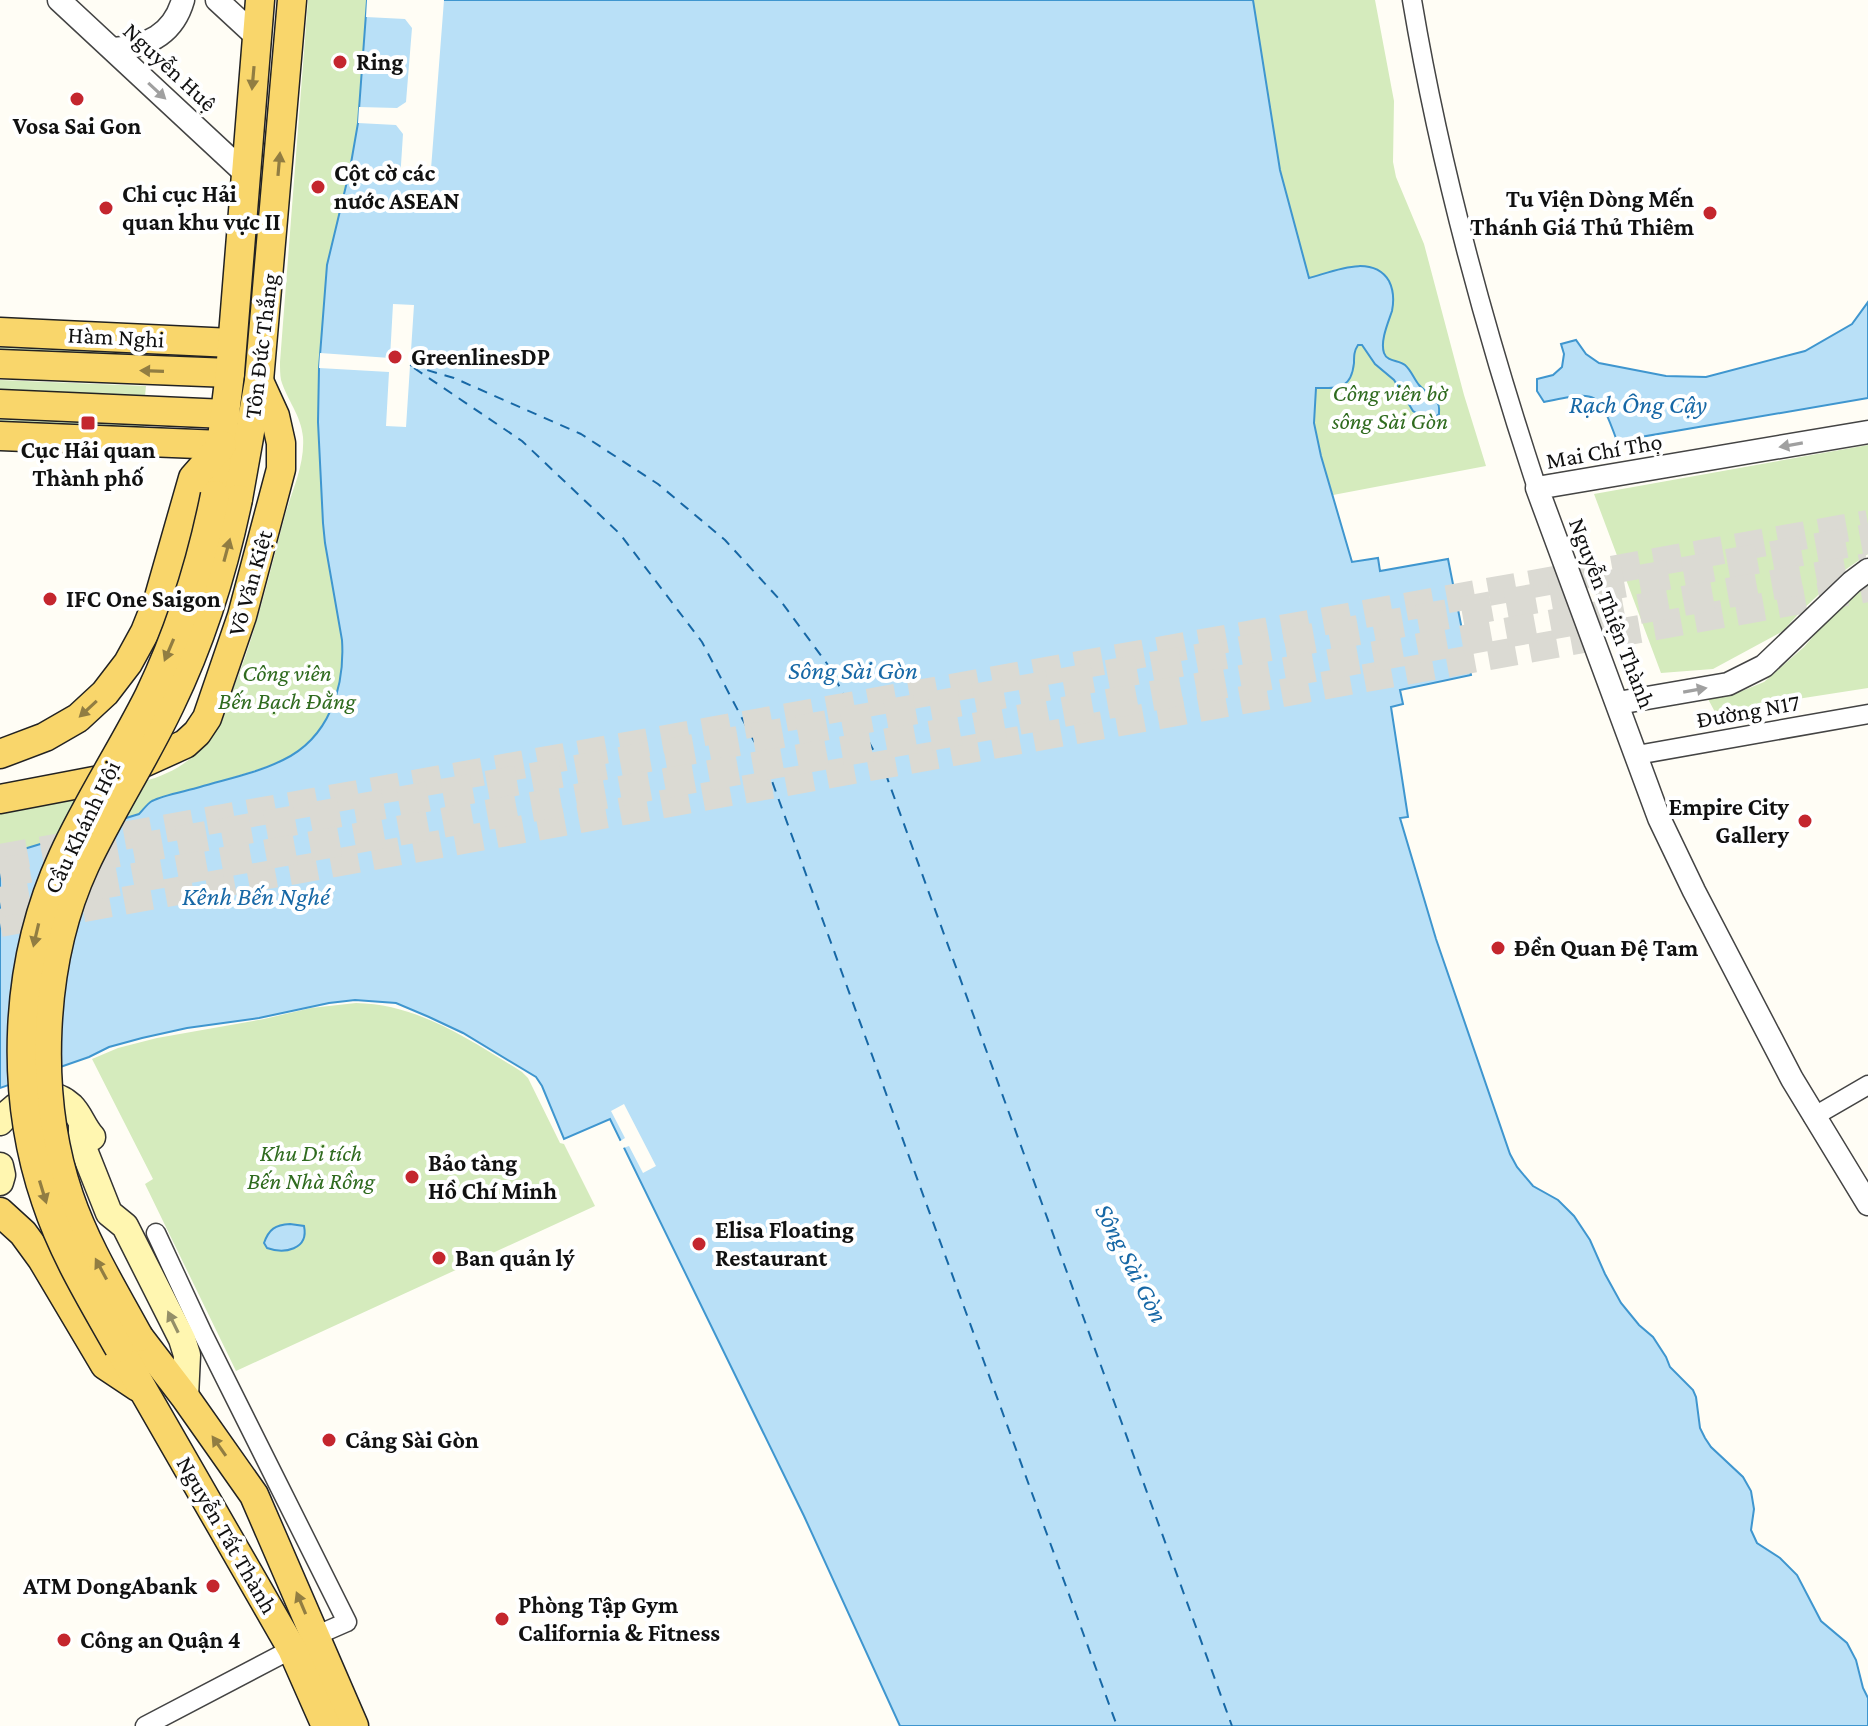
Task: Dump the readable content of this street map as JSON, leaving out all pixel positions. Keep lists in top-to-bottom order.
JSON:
{
  "streets": {
    "main road": [
      "Hàm Nghi",
      "Tôn Ðức Thắng",
      "Võ Văn Kiệt",
      "Cầu Khánh Hội",
      "Nguyễn Tất Thành"
    ],
    "street": [
      "Nguyễn Huệ",
      "Mai Chí Thọ",
      "Nguyễn Thiện Thành",
      "Đường N17"
    ]
  },
  "crossings": [
    ["Nguyễn Huệ", "Tôn Ðức Thắng"],
    ["Hàm Nghi", "Tôn Ðức Thắng"],
    ["Tôn Ðức Thắng", "Võ Văn Kiệt"],
    ["Tôn Ðức Thắng", "Cầu Khánh Hội"],
    ["Mai Chí Thọ", "Nguyễn Thiện Thành"],
    ["Nguyễn Thiện Thành", "Đường N17"],
    ["Cầu Khánh Hội", "Nguyễn Tất Thành"]
  ],
  "water": ["Rạch Ông Cậy", "Sông Sài Gòn", "Kênh Bến Nghé"],
  "parks": ["Công viên bờ sông Sài Gòn", "Công viên Bến Bạch Đằng", "Khu Di tích Bến Nhà Rồng"],
  "places": {
    "other": [
      "Ring",
      "Vosa Sai Gon",
      "Cột cờ các nước ASEAN",
      "Chi cục Hải quan khu vực II",
      "Tu Viện Dòng Mến Thánh Giá Thủ Thiêm",
      "GreenlinesDP",
      "IFC One Saigon",
      "Empire City Gallery",
      "Đền Quan Đệ Tam",
      "Bảo tàng Hồ Chí Minh",
      "Elisa Floating Restaurant",
      "Ban quản lý",
      "Cảng Sài Gòn",
      "ATM DongAbank",
      "Phòng Tập Gym California & Fitness",
      "Công an Quận 4"
    ],
    "transit": ["Cục Hải quan Thành phố"]
  }
}
